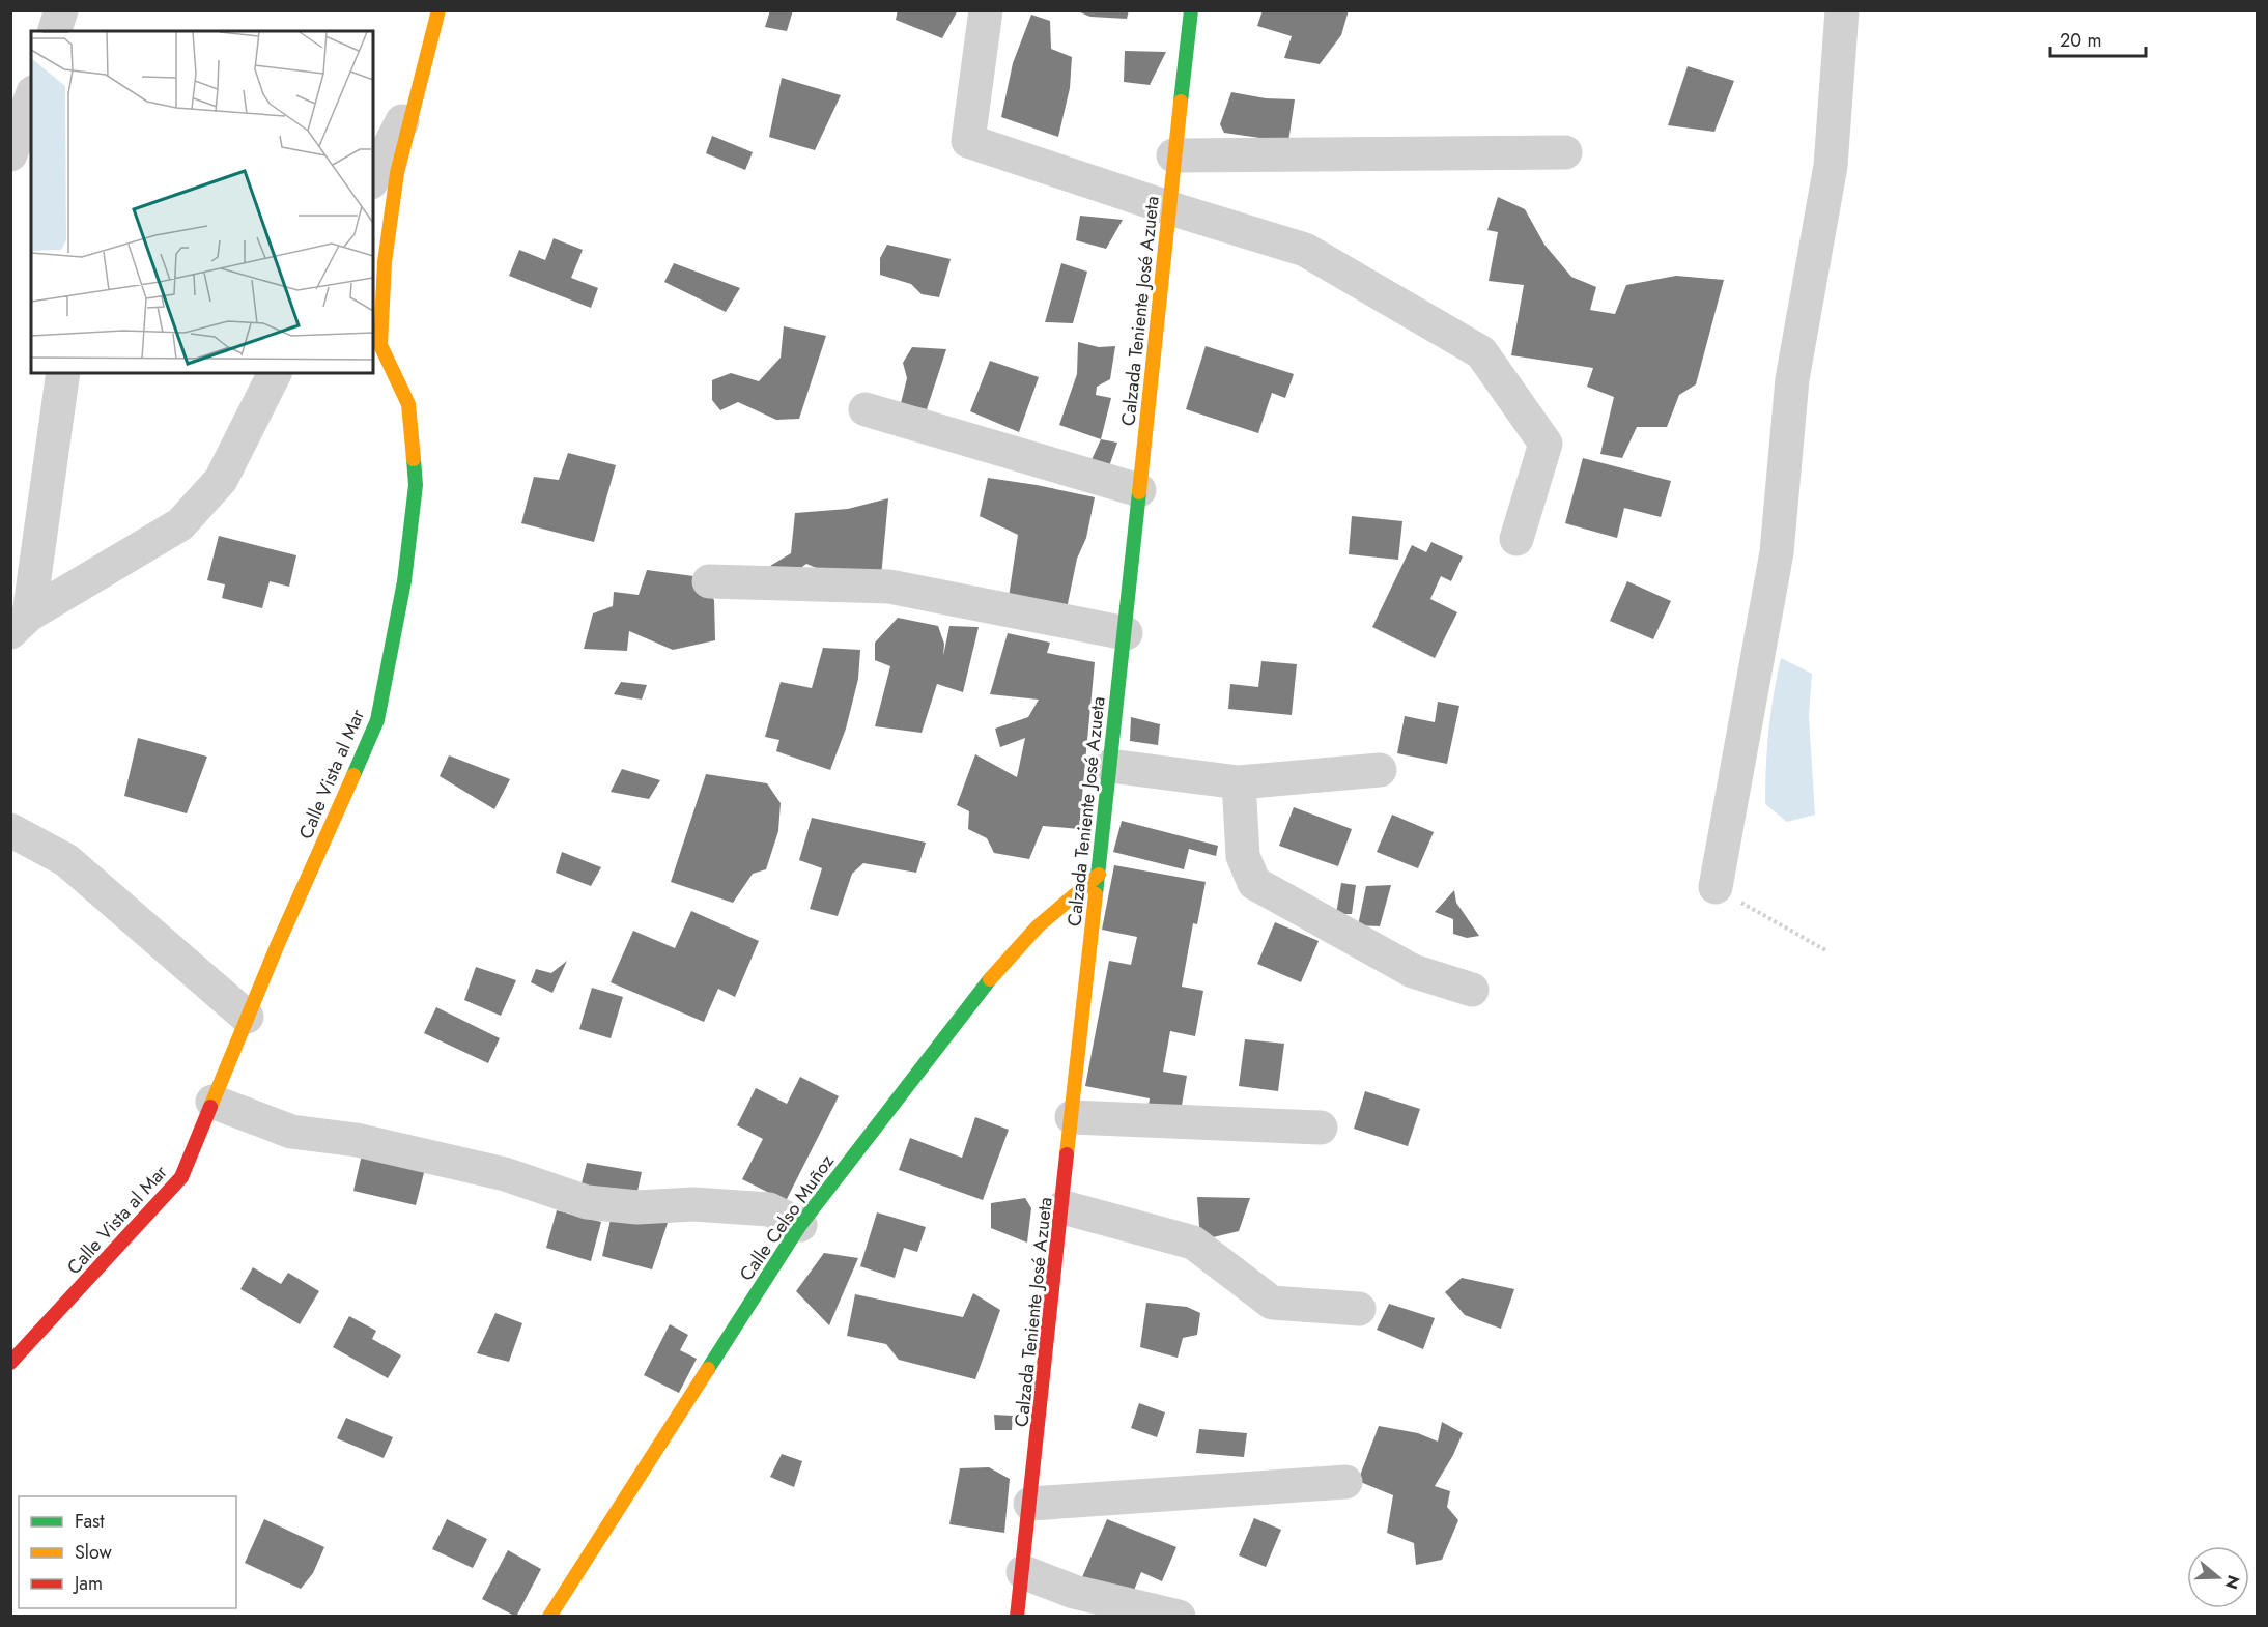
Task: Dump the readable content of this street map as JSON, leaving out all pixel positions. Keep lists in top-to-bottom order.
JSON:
{
  "streets": {
    "street": ["Calzada Teniente José Azueta", "Calle Vista al Mar", "Calle Celso Muñoz"]
  },
  "crossings": [
    ["Calzada Teniente José Azueta", "Calle Celso Muñoz"]
  ],
  "legend": ["Fast", "Slow", "Jam"],
  "scale_bar": "20 m",
  "north": "right"
}
